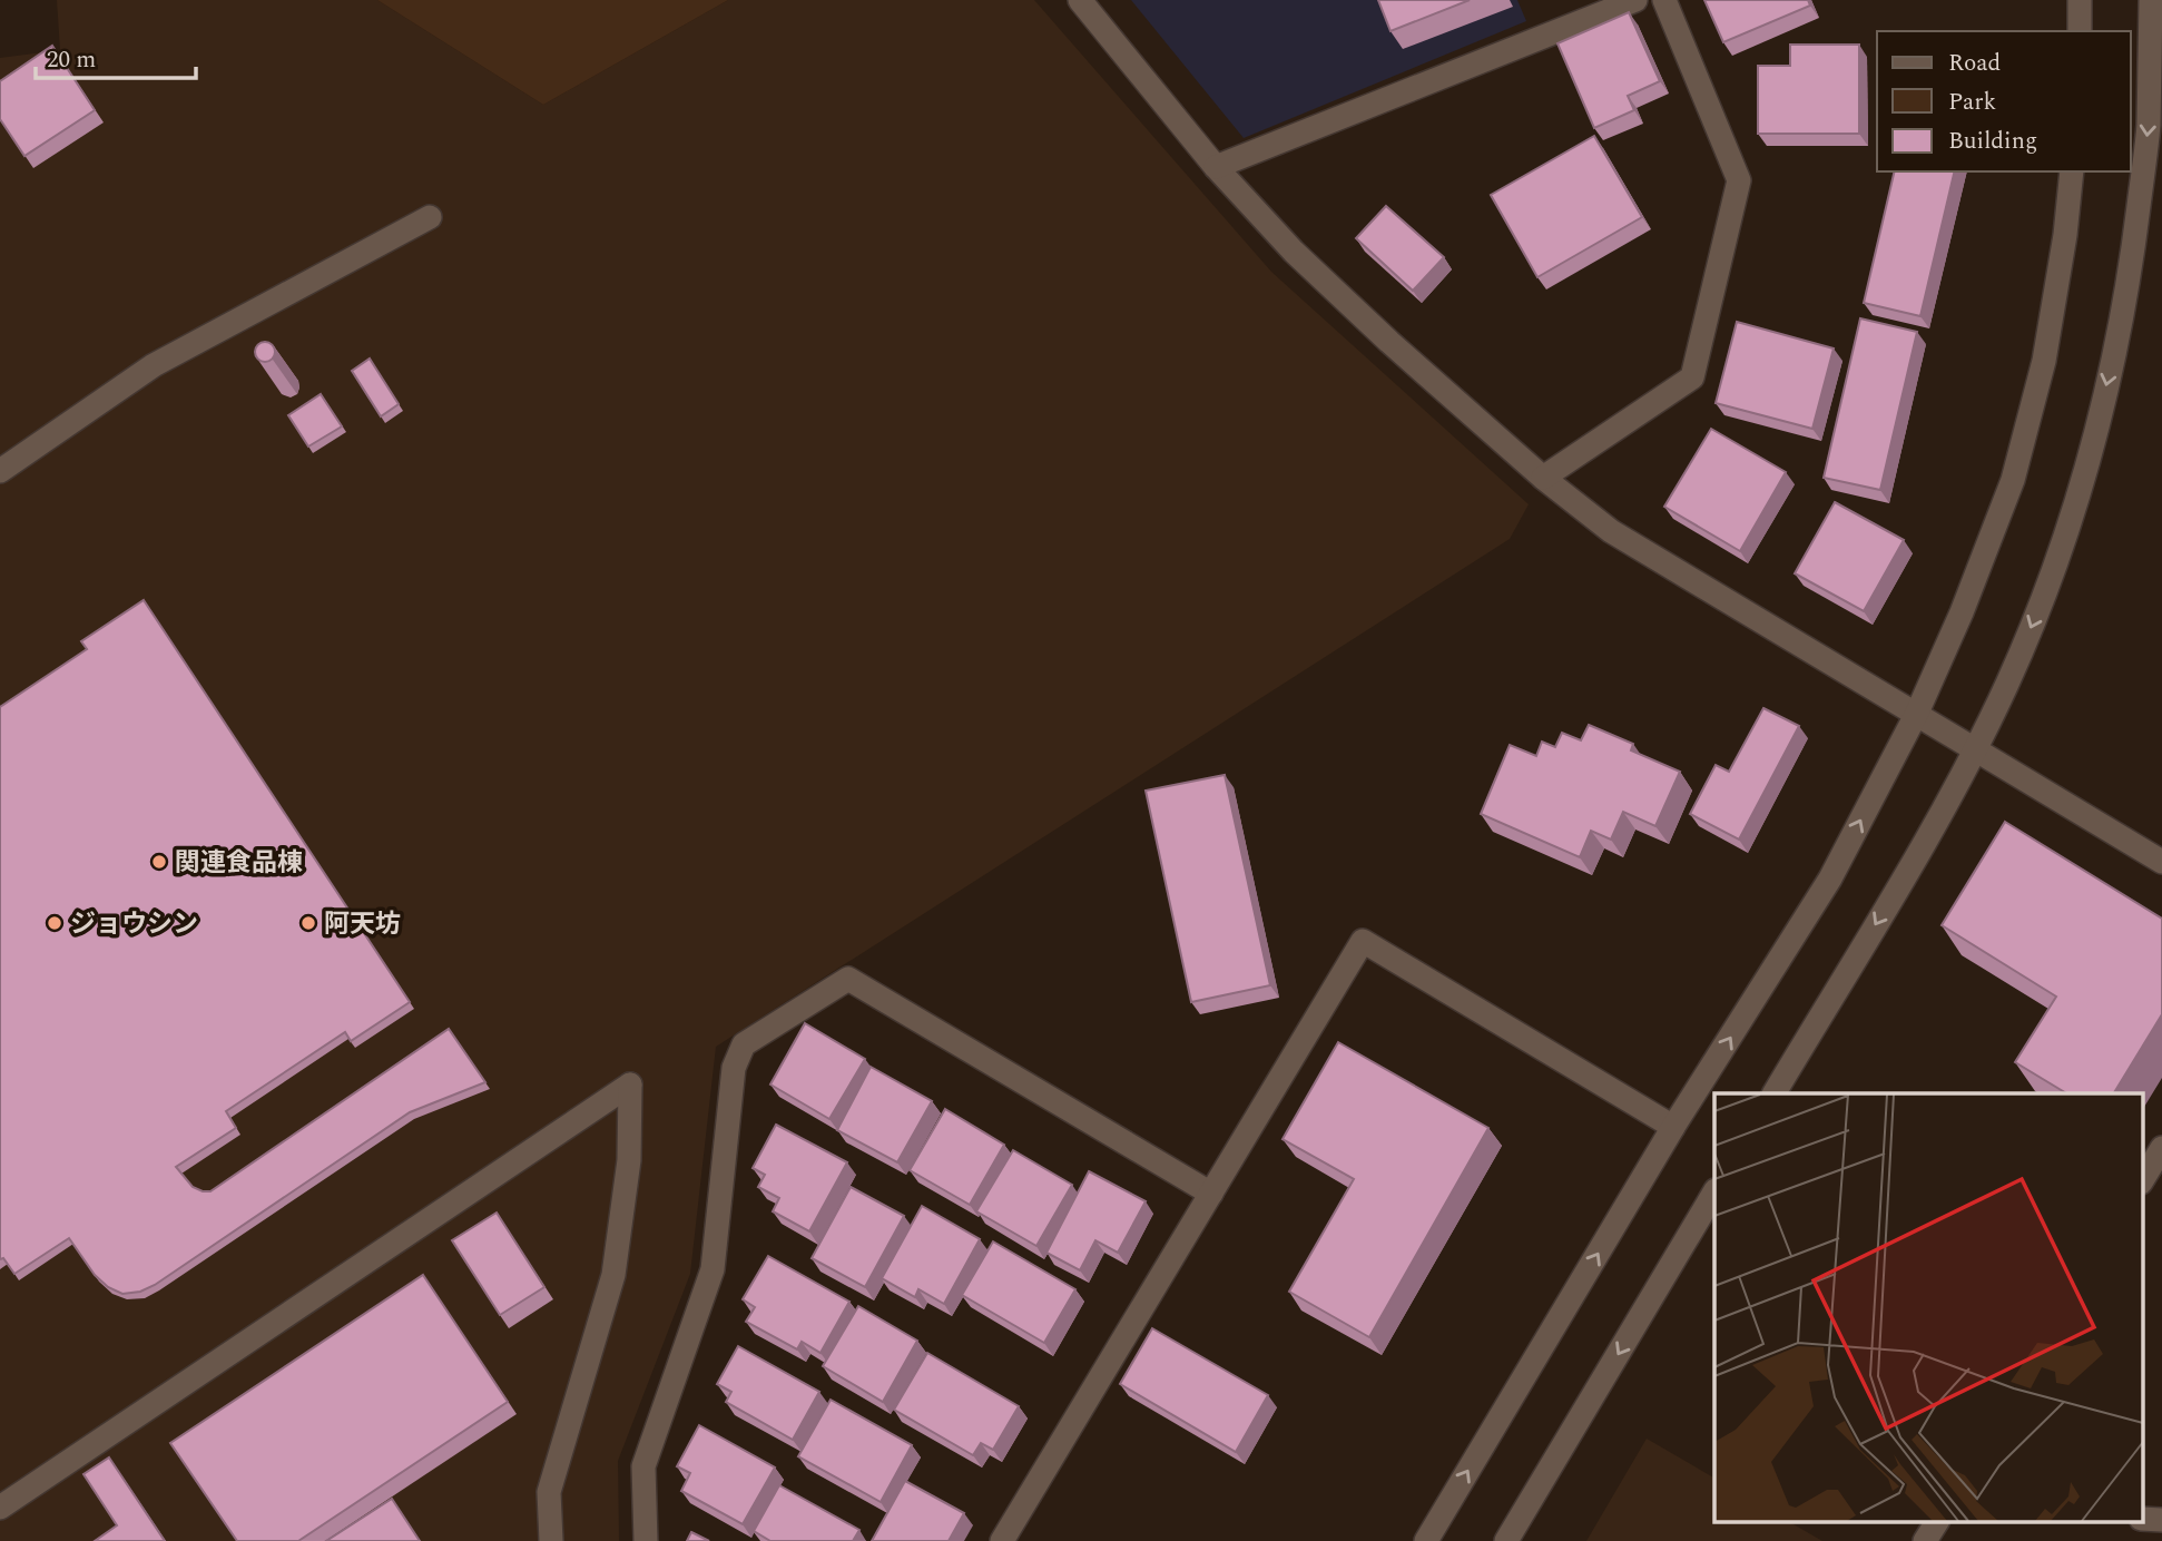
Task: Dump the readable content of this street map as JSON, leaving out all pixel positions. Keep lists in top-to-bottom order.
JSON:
{
  "places": ["関連食品棟", "ジョウシン", "阿天坊"],
  "legend": ["Road", "Park", "Building"],
  "scale_bar": "20 m"
}
